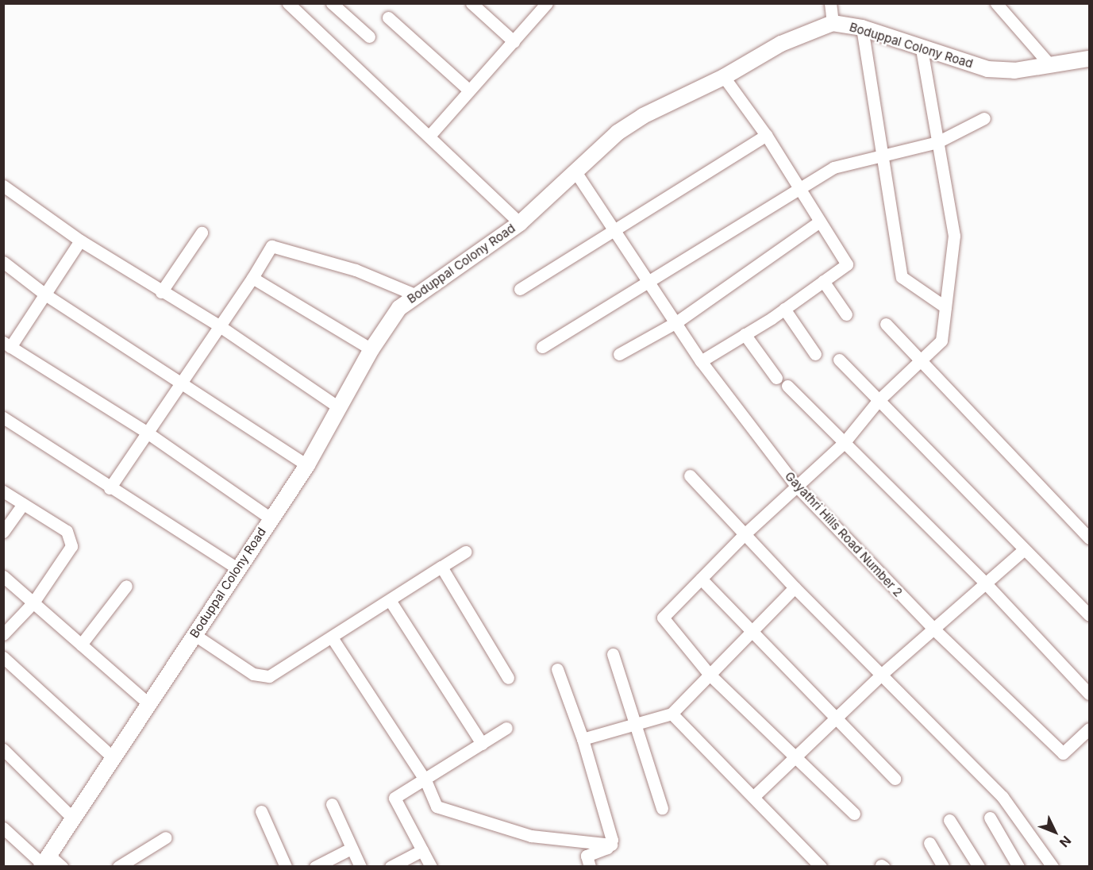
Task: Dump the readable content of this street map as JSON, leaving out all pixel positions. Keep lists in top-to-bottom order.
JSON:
{
  "streets": {
    "street": ["Boduppal Colony Road", "Gayathri Hills Road Number 2"]
  },
  "crossings": [
    ["Boduppal Colony Road", "Gayathri Hills Road Number 2"]
  ],
  "north": "bottom right"
}
